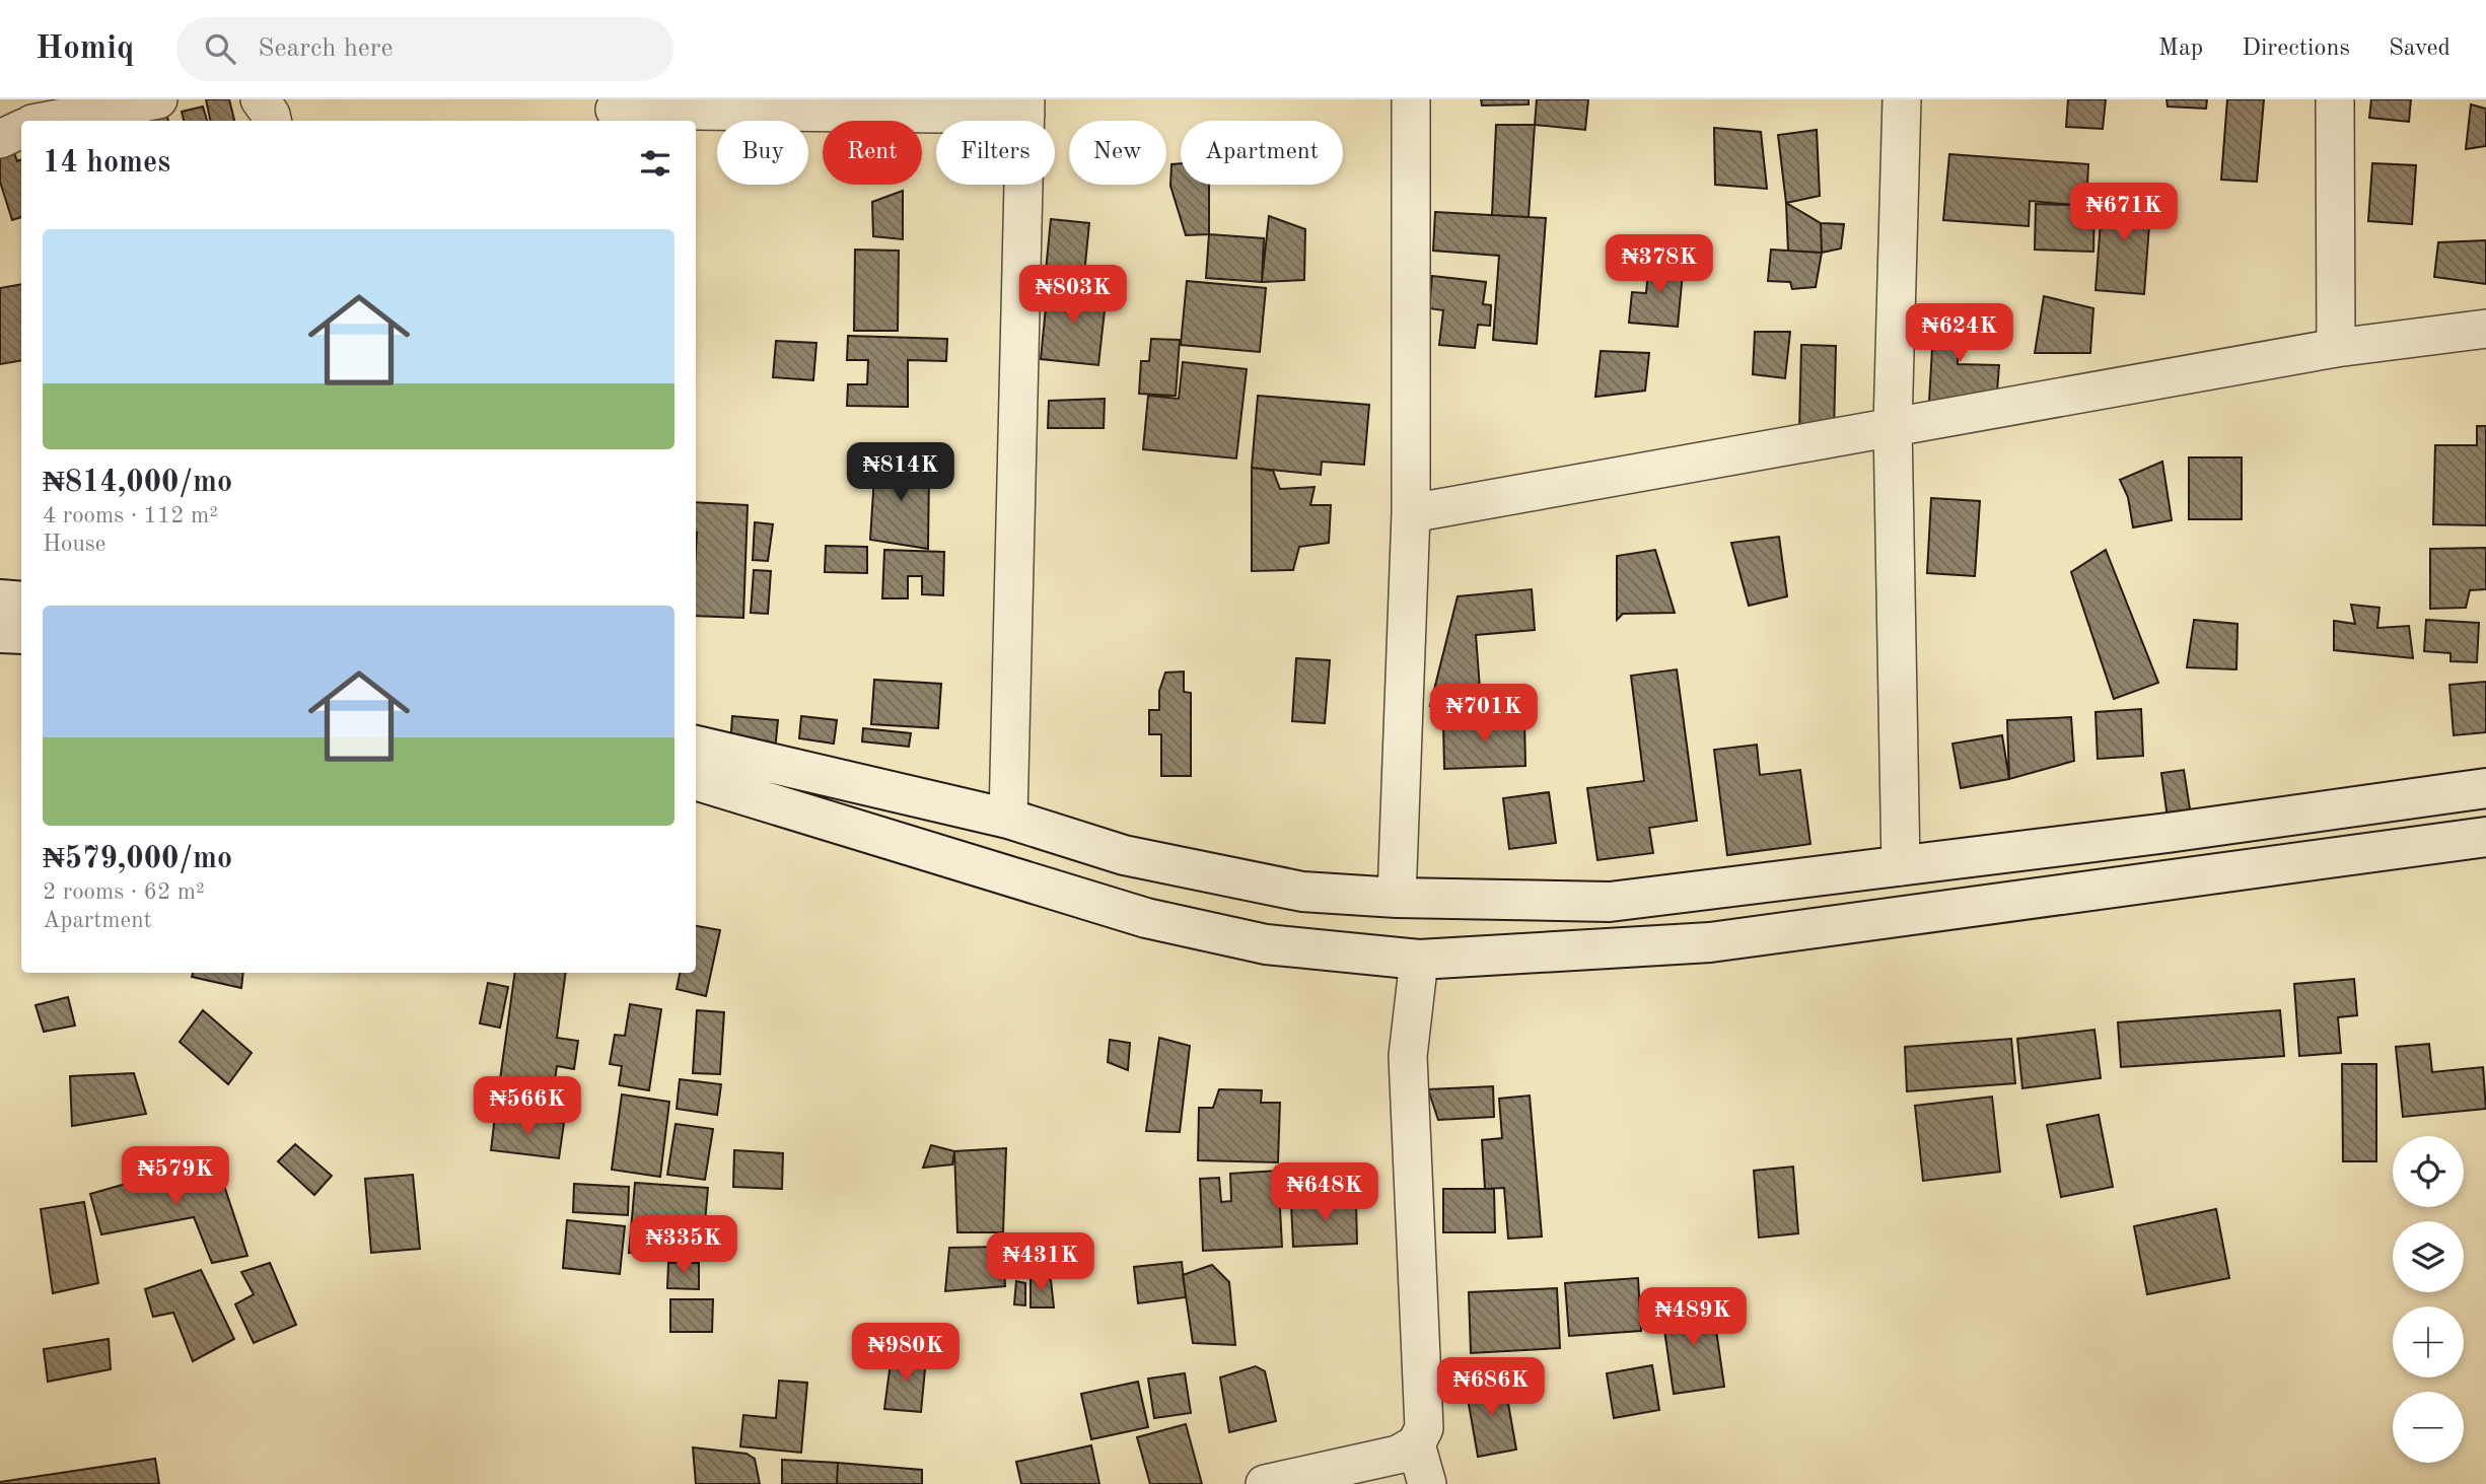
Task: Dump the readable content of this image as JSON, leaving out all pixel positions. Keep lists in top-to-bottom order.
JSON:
{
  "page": {
    "header": "Homiq",
    "search": "Search here",
    "nav": ["Map", "Directions", "Saved"],
    "chip": [
      "Buy",
      "Rent",
      "Filters",
      "New",
      "Apartment"
    ],
    "heading": "14 homes",
    "price": [
      "₦671K",
      "₦378K",
      "₦803K",
      "₦624K",
      "₦814K",
      "₦701K",
      "₦566K",
      "₦579K",
      "₦648K",
      "₦335K",
      "₦431K",
      "₦489K",
      "₦980K",
      "₦686K"
    ],
    "list": [
      {
        "name": "₦814,000/mo",
        "note": "4 rooms · 112 m² · House"
      },
      {
        "name": "₦579,000/mo",
        "note": "2 rooms · 62 m² · Apartment"
      }
    ],
    "map_buttons": ["+", "−"]
  }
}
